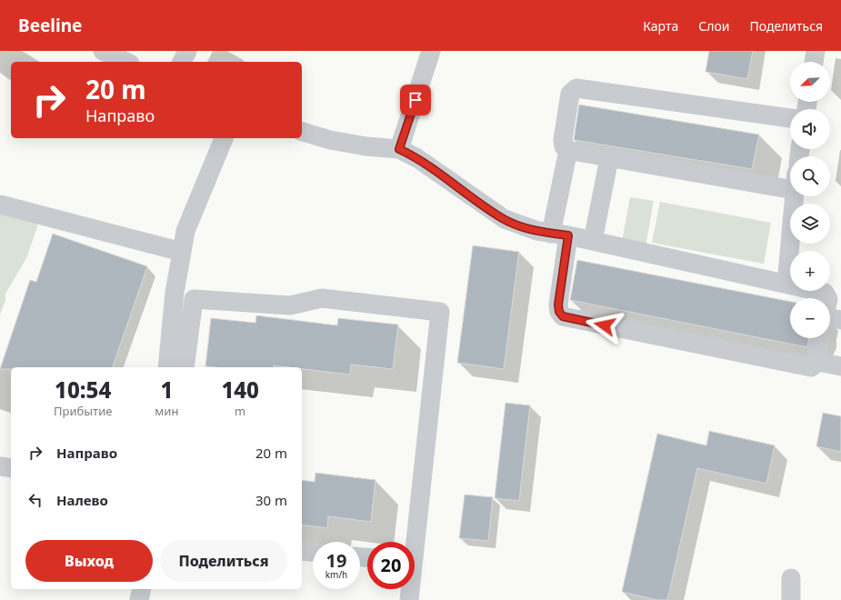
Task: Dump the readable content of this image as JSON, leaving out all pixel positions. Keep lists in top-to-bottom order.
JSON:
{
  "north": "bottom left",
  "page": {
    "header": "Beeline",
    "nav": ["Карта", "Слои", "Поделиться"],
    "map_buttons": ["+", "−"],
    "turn": ["20 m", "Направо"],
    "eta": [
      "10:54",
      "Прибытие",
      "1",
      "мин",
      "140",
      "m"
    ],
    "list": [
      {
        "name": "Направо",
        "value": "20 m"
      },
      {
        "name": "Налево",
        "value": "30 m"
      }
    ],
    "buttons": ["Выход", "Поделиться"],
    "speed": "19 km/h",
    "limit": "20"
  }
}
